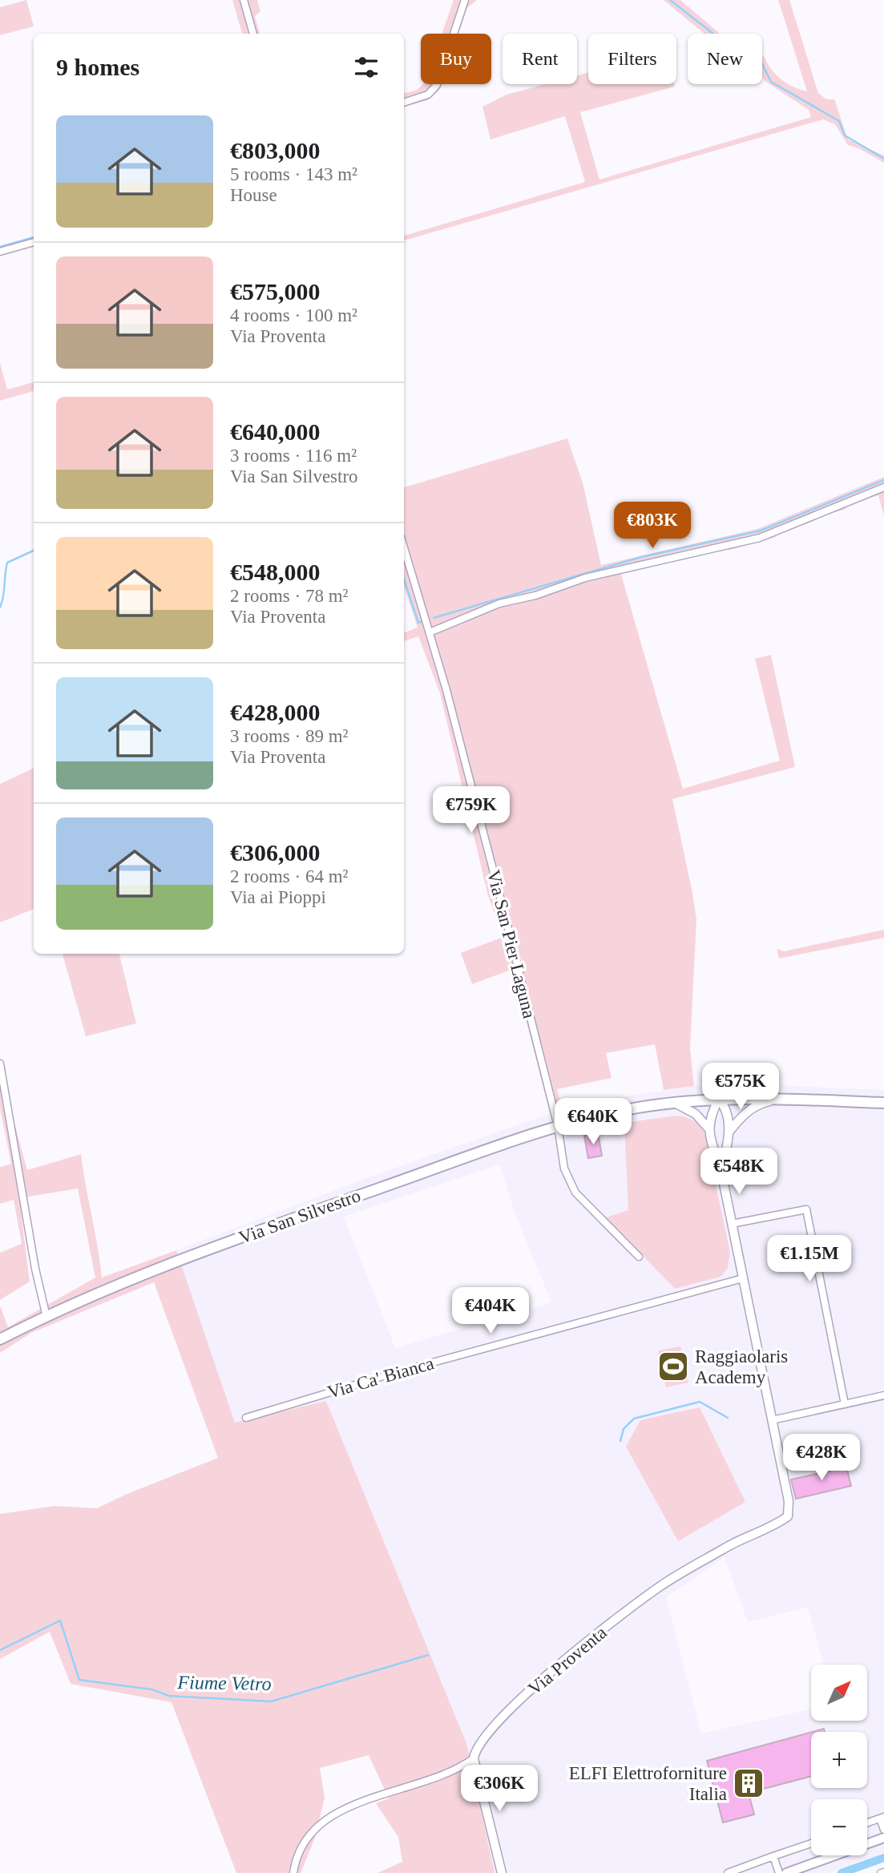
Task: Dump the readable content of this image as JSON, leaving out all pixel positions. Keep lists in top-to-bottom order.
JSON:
{
  "streets": {
    "main road": ["Via San Silvestro"],
    "street": ["Via San Pier Laguna", "Via Ca' Bianca", "Via Proventa"]
  },
  "crossings": [
    ["Via San Pier Laguna", "Via San Silvestro"],
    ["Via San Silvestro", "Via Proventa"],
    ["Via Ca' Bianca", "Via Proventa"]
  ],
  "water": ["Fiume Vetro"],
  "places": {
    "sports": ["Raggiaolaris Academy"],
    "building": ["ELFI Elettroforniture Italia"]
  },
  "north": "top right",
  "page": {
    "chip": [
      "Buy",
      "Rent",
      "Filters",
      "New"
    ],
    "heading": "9 homes",
    "list": [
      {
        "name": "€803,000",
        "note": "5 rooms · 143 m² · House"
      },
      {
        "name": "€575,000",
        "note": "4 rooms · 100 m² · Via Proventa"
      },
      {
        "name": "€640,000",
        "note": "3 rooms · 116 m² · Via San Silvestro"
      },
      {
        "name": "€548,000",
        "note": "2 rooms · 78 m² · Via Proventa"
      },
      {
        "name": "€428,000",
        "note": "3 rooms · 89 m² · Via Proventa"
      },
      {
        "name": "€306,000",
        "note": "2 rooms · 64 m² · Via ai Pioppi"
      }
    ],
    "price": [
      "€803K",
      "€759K",
      "€575K",
      "€640K",
      "€548K",
      "€1.15M",
      "€404K",
      "€428K",
      "€306K"
    ],
    "map_buttons": ["+", "−"]
  }
}
